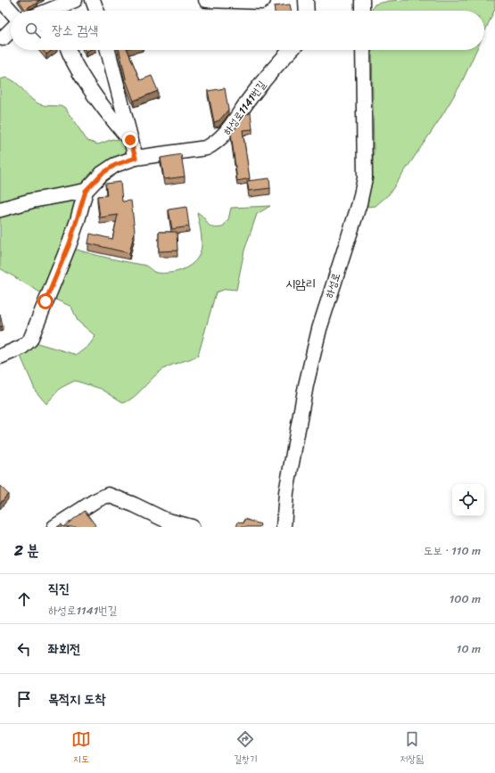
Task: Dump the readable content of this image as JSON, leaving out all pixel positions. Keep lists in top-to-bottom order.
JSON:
{
  "streets": {
    "street": ["하성로1141번길", "하성로"]
  },
  "districts": ["시암리"],
  "page": {
    "search": "장소 검색",
    "heading": ["2 분", "도보 · 110 m"],
    "list": [
      ["직진", "하성로1141번길", "100 m"],
      ["좌회전", "10 m"],
      "목적지 도착"
    ],
    "nav": ["지도", "길찾기", "저장됨"]
  }
}
